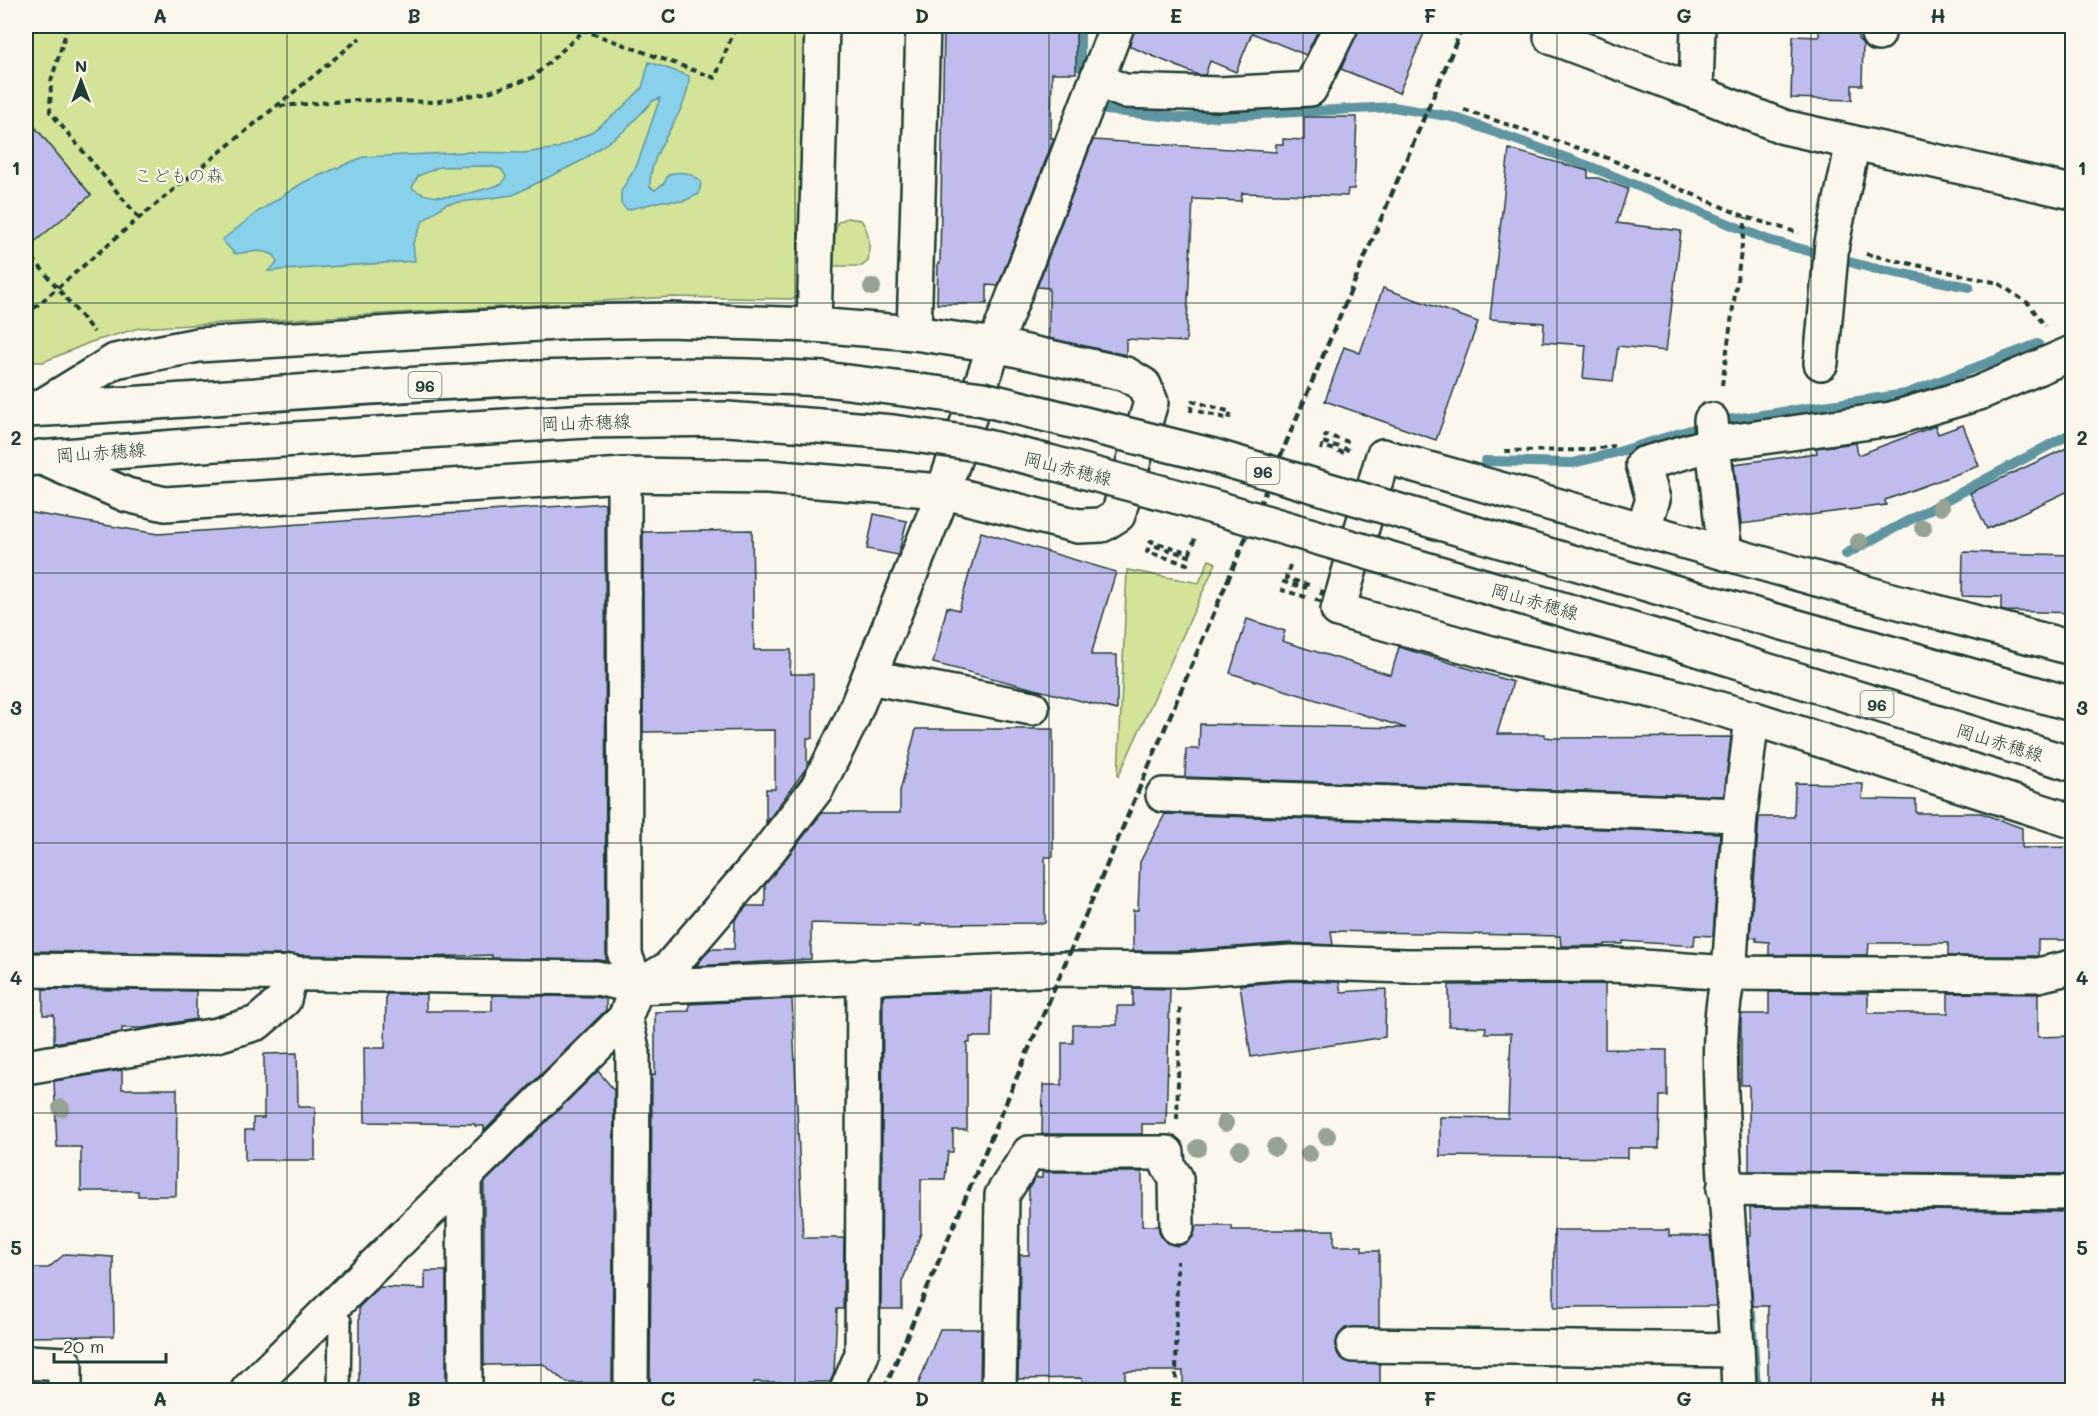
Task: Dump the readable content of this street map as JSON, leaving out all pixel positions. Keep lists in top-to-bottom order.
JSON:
{
  "streets": {
    "street": ["96", "岡山赤穂線"]
  },
  "parks": ["こどもの森"],
  "scale_bar": "20 m",
  "north": "top",
  "grid": {
    "columns": [
      "A",
      "B",
      "C",
      "D",
      "E",
      "F",
      "G",
      "H"
    ],
    "rows": [
      "1",
      "2",
      "3",
      "4",
      "5"
    ]
  }
}
